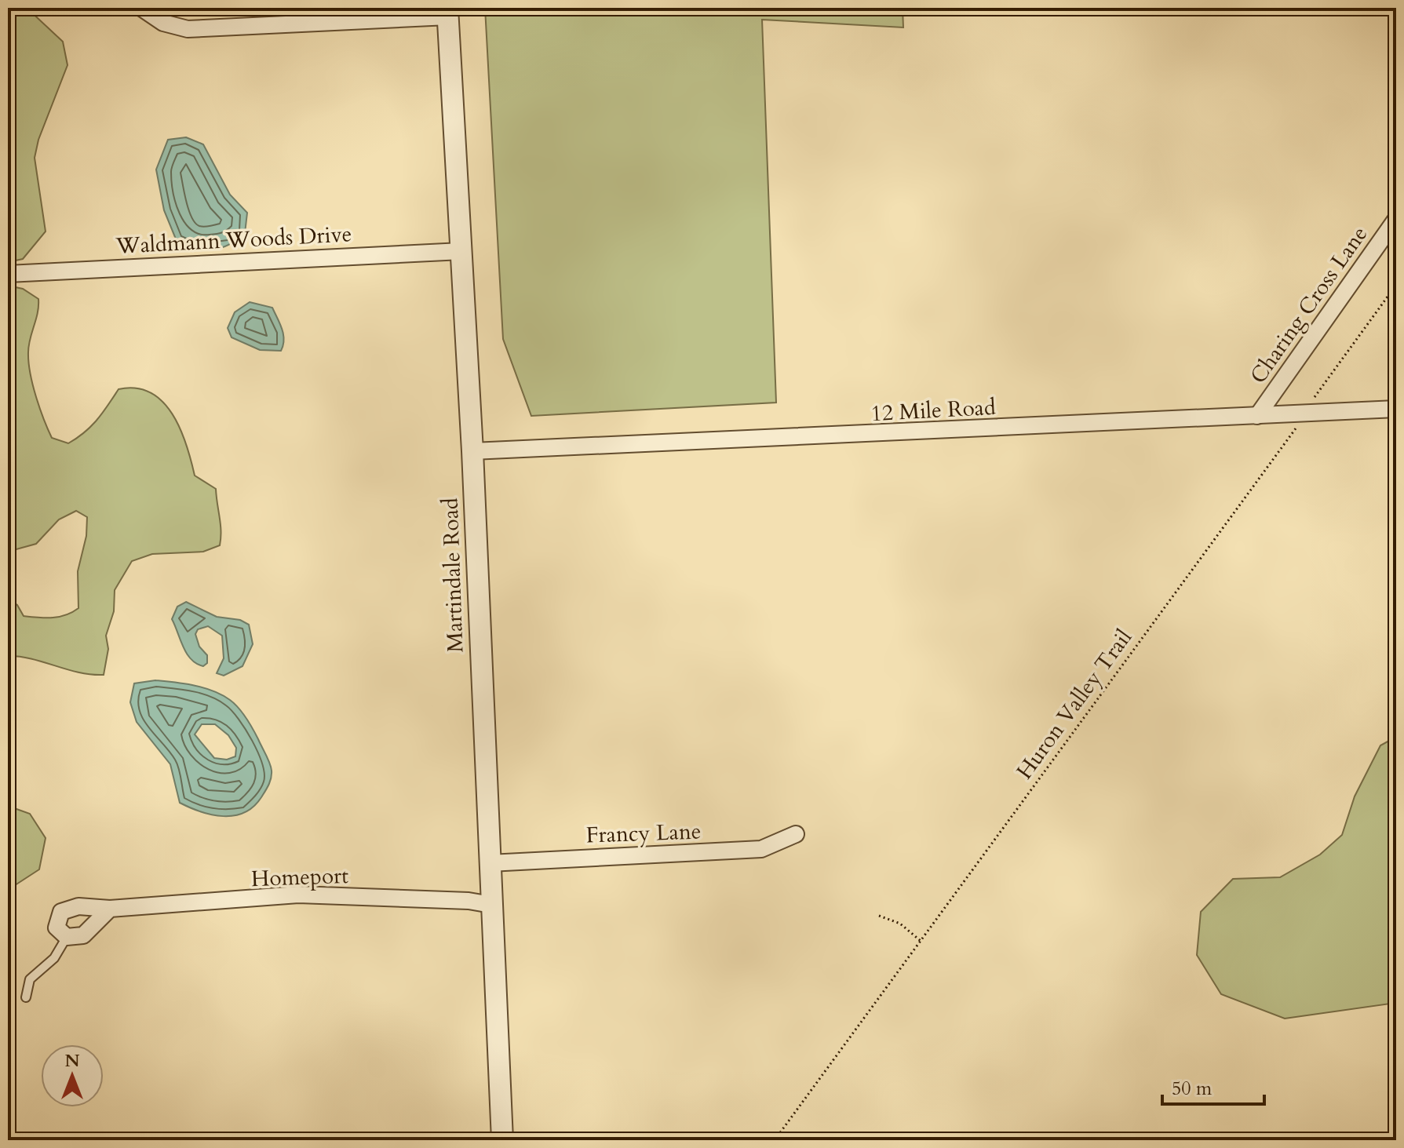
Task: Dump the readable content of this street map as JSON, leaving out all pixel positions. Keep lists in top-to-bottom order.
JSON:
{
  "streets": {
    "street": [
      "Waldmann Woods Drive",
      "Charing Cross Lane",
      "12 Mile Road",
      "Martindale Road",
      "Francy Lane",
      "Homeport"
    ],
    "path": ["Huron Valley Trail"]
  },
  "crossings": [
    ["Waldmann Woods Drive", "Martindale Road"],
    ["Charing Cross Lane", "12 Mile Road"],
    ["12 Mile Road", "Martindale Road"],
    ["12 Mile Road", "Huron Valley Trail"],
    ["Martindale Road", "Francy Lane"],
    ["Martindale Road", "Homeport"]
  ],
  "scale_bar": "50 m",
  "north": "top"
}
